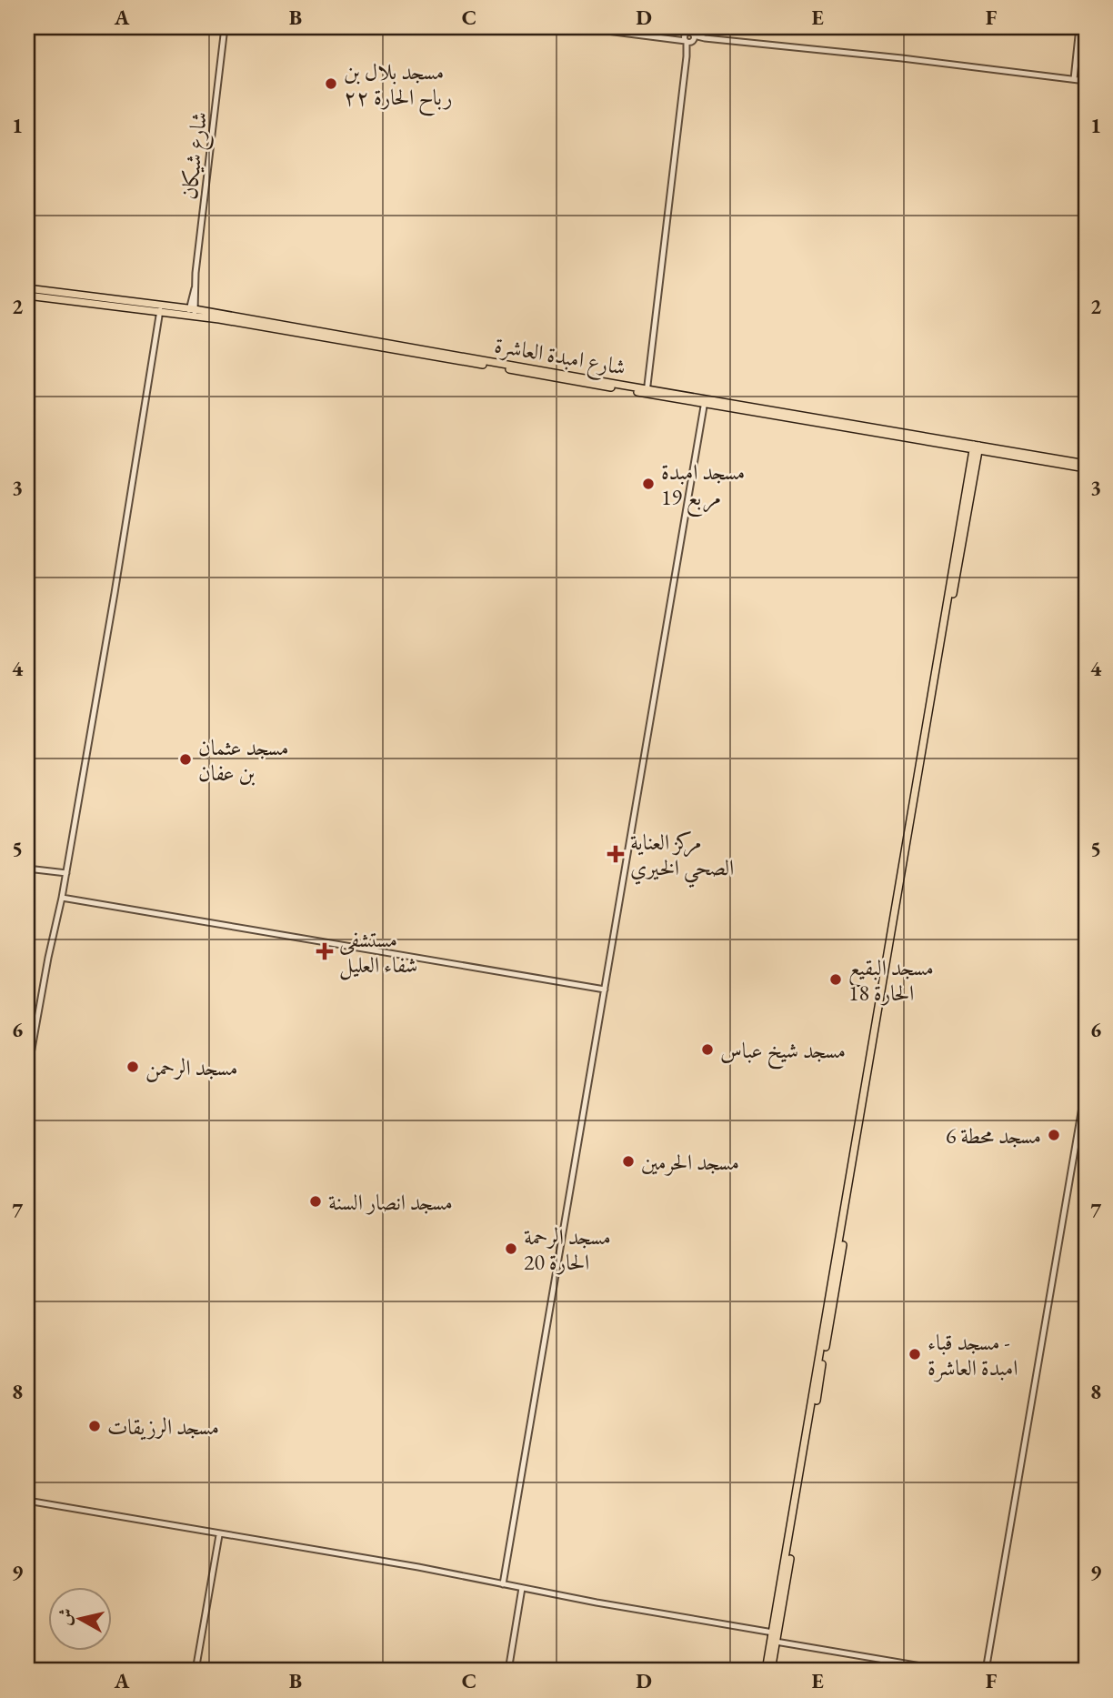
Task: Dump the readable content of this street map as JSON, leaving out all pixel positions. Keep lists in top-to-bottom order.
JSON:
{
  "streets": {
    "main road": ["شارع امبدة العاشرة"],
    "street": ["شارع شيكان"]
  },
  "crossings": [
    ["شارع شيكان", "شارع امبدة العاشرة"]
  ],
  "places": {
    "other": [
      "مسجد بلال بن رباح الحارة ٢٢",
      "مسجد امبدة مربع 19",
      "مسجد عثمان بن عفان",
      "مسجد البقيع الحارة 18",
      "مسجد شيخ عباس",
      "مسجد الرحمن",
      "مسجد محطة 6",
      "مسجد الحرمين",
      "مسجد انصار السنة",
      "مسجد الرحمة الحارة 20",
      "مسجد قباء - امبدة العاشرة",
      "مسجد الرزيقات"
    ],
    "health": ["مركز العناية الصحي الخيري", "مستشفى شفاء العليل"]
  },
  "north": "left",
  "grid": {
    "columns": [
      "A",
      "B",
      "C",
      "D",
      "E",
      "F"
    ],
    "rows": [
      "1",
      "2",
      "3",
      "4",
      "5",
      "6",
      "7",
      "8",
      "9"
    ]
  }
}
